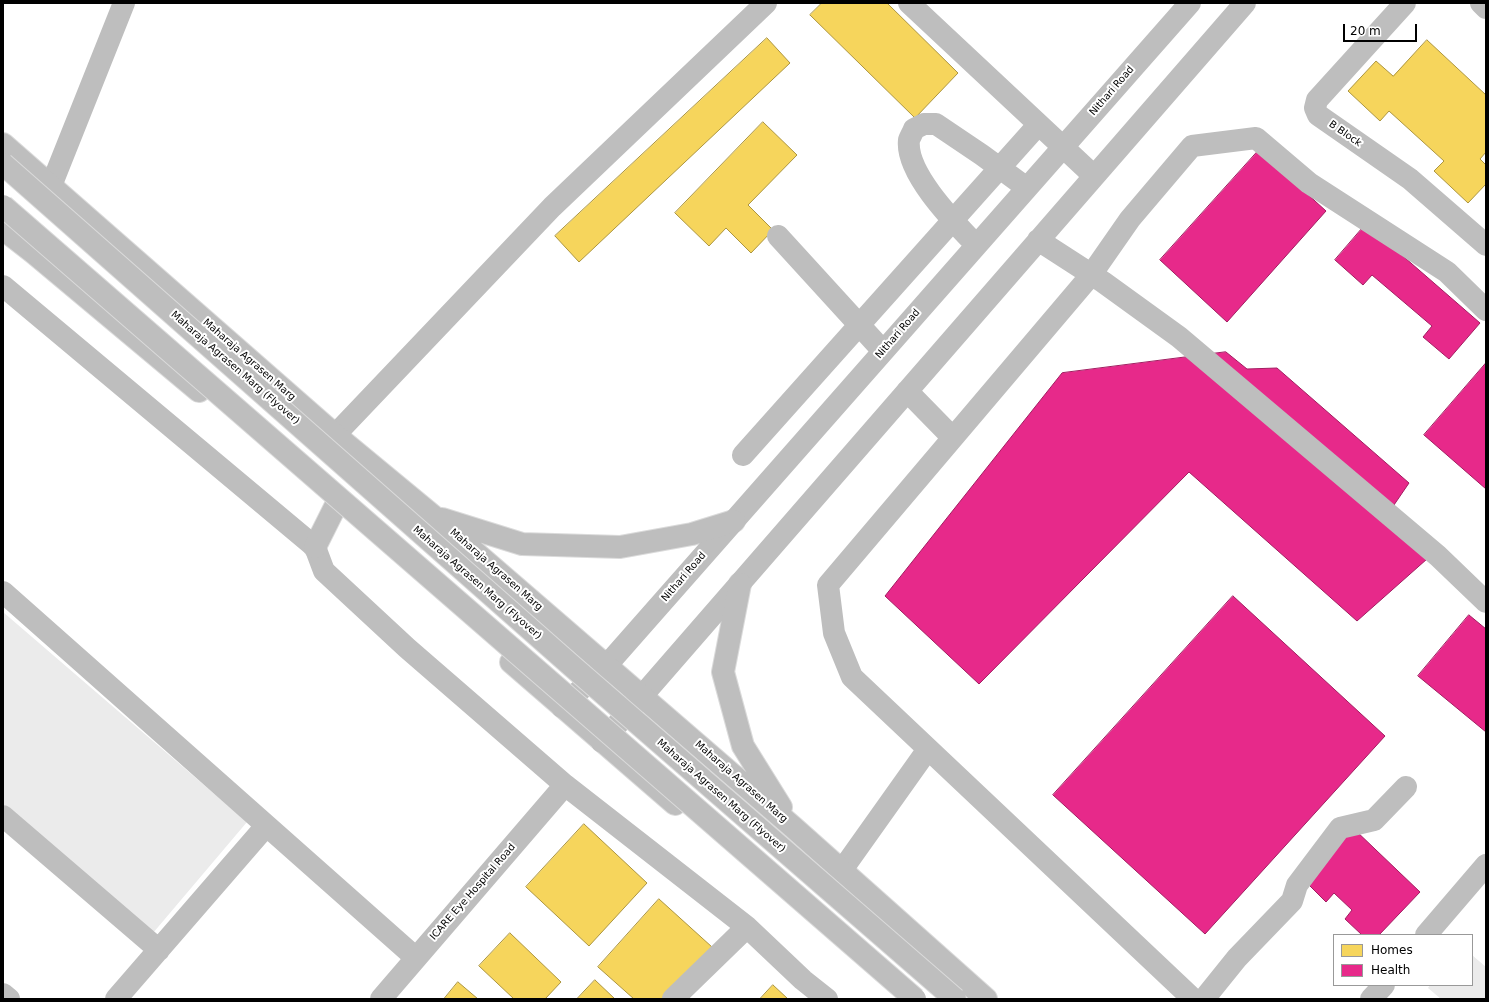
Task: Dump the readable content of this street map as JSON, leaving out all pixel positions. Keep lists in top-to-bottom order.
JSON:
{
  "streets": {
    "street": [
      "Nithari Road",
      "B Block",
      "Maharaja Agrasen Marg",
      "Maharaja Agrasen Marg (Flyover)",
      "ICARE Eye Hospital Road"
    ]
  },
  "crossings": [
    ["Nithari Road", "Maharaja Agrasen Marg"]
  ],
  "legend": ["Homes", "Health"],
  "scale_bar": "20 m"
}
